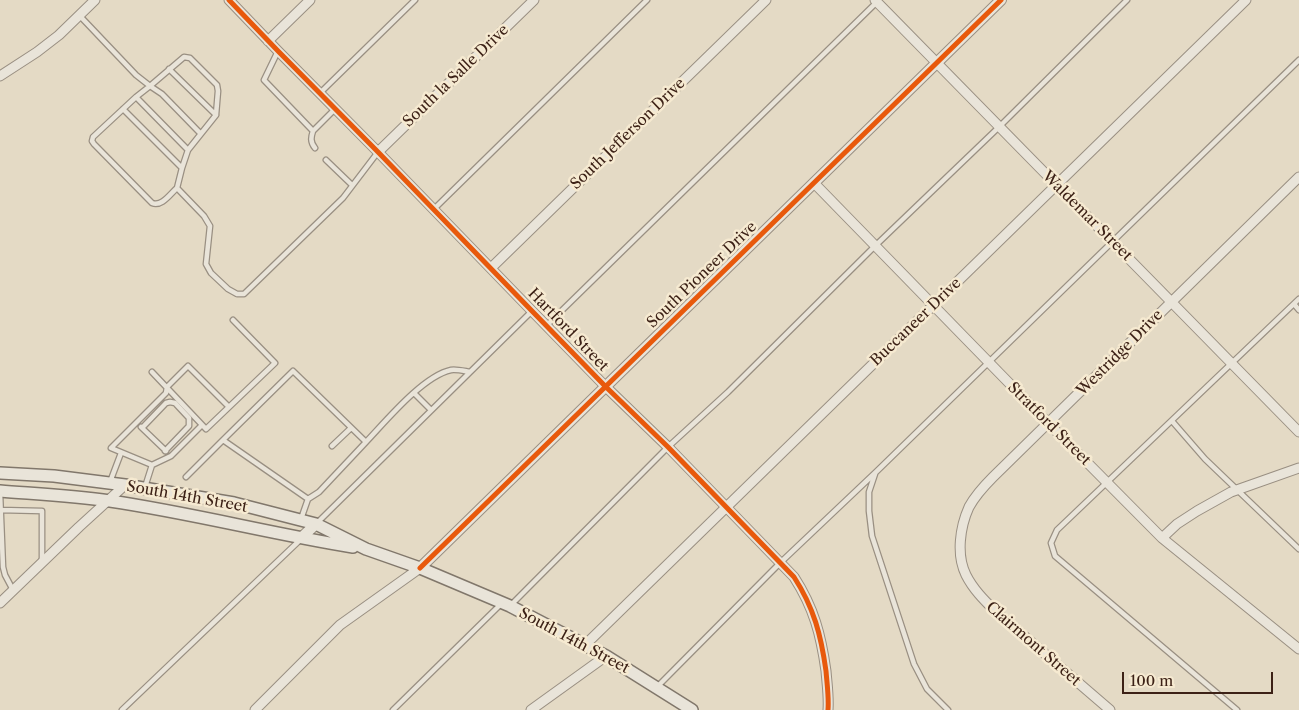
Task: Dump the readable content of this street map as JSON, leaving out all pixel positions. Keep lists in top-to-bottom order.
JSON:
{
  "streets": {
    "main road": ["South 14th Street"],
    "street": [
      "South la Salle Drive",
      "South Jefferson Drive",
      "Waldemar Street",
      "South Pioneer Drive",
      "Buccaneer Drive",
      "Hartford Street",
      "Westridge Drive",
      "Stratford Street",
      "Clairmont Street"
    ]
  },
  "crossings": [
    ["South la Salle Drive", "Hartford Street"],
    ["South Jefferson Drive", "Hartford Street"],
    ["Waldemar Street", "South Pioneer Drive"],
    ["Waldemar Street", "Buccaneer Drive"],
    ["Waldemar Street", "Westridge Drive"],
    ["South Pioneer Drive", "Hartford Street"],
    ["South Pioneer Drive", "Stratford Street"],
    ["South Pioneer Drive", "South 14th Street"],
    ["Buccaneer Drive", "Hartford Street"],
    ["Buccaneer Drive", "Stratford Street"],
    ["Buccaneer Drive", "South 14th Street"],
    ["Westridge Drive", "Stratford Street"],
    ["Westridge Drive", "Clairmont Street"]
  ],
  "scale_bar": "100 m"
}
